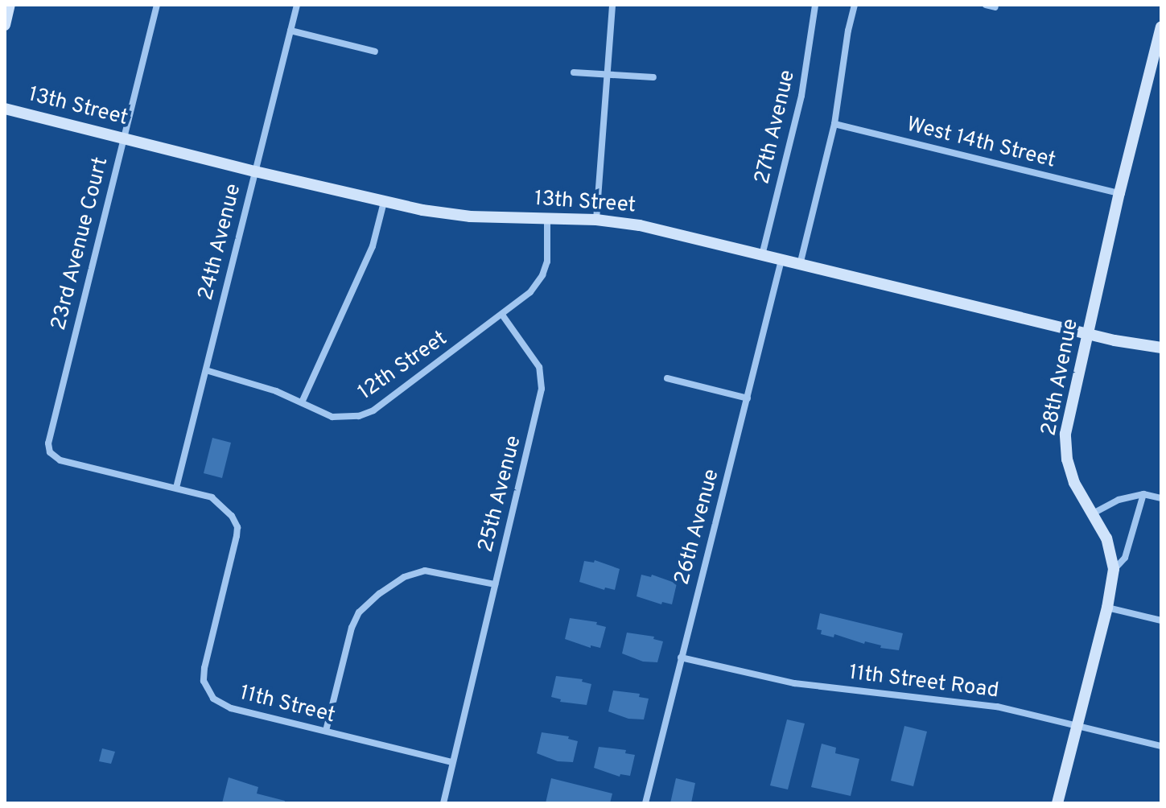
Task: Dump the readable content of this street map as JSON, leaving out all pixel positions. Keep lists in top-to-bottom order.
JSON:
{
  "streets": {
    "street": [
      "13th Street",
      "27th Avenue",
      "West 14th Street",
      "24th Avenue",
      "23rd Avenue Court",
      "12th Street",
      "28th Avenue",
      "25th Avenue",
      "26th Avenue",
      "11th Street Road",
      "11th Street"
    ]
  },
  "crossings": [
    ["13th Street", "27th Avenue"],
    ["13th Street", "24th Avenue"],
    ["13th Street", "23rd Avenue Court"],
    ["13th Street", "28th Avenue"],
    ["13th Street", "26th Avenue"],
    ["West 14th Street", "28th Avenue"],
    ["24th Avenue", "23rd Avenue Court"],
    ["24th Avenue", "12th Street"],
    ["24th Avenue", "11th Street"],
    ["23rd Avenue Court", "11th Street"],
    ["12th Street", "25th Avenue"],
    ["28th Avenue", "11th Street Road"],
    ["25th Avenue", "11th Street"],
    ["26th Avenue", "11th Street Road"]
  ]
}
